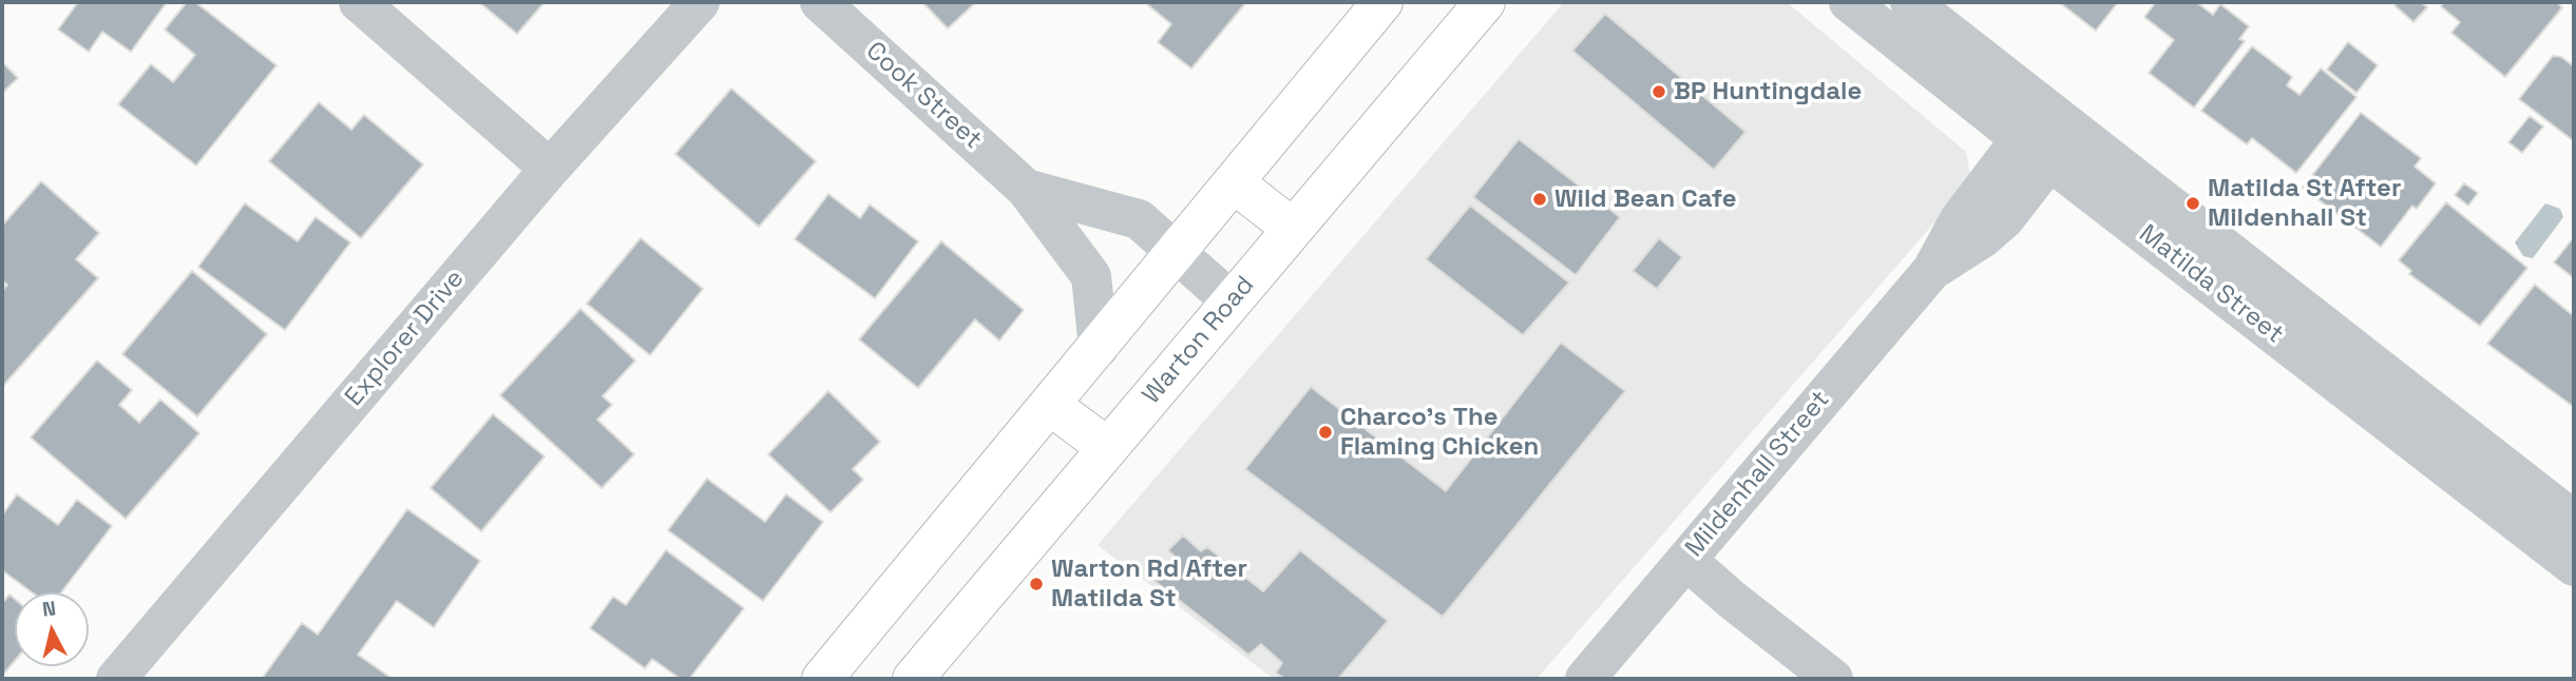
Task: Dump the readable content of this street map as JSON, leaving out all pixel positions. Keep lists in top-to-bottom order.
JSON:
{
  "streets": {
    "main road": ["Warton Road"],
    "street": [
      "Cook Street",
      "Matilda Street",
      "Explorer Drive",
      "Mildenhall Street"
    ]
  },
  "crossings": [
    ["Cook Street", "Warton Road"],
    ["Matilda Street", "Mildenhall Street"]
  ],
  "places": [
    "BP Huntingdale",
    "Wild Bean Cafe",
    "Matilda St After Mildenhall St",
    "Charco's The Flaming Chicken",
    "Warton Rd After Matilda St"
  ],
  "north": "top"
}
